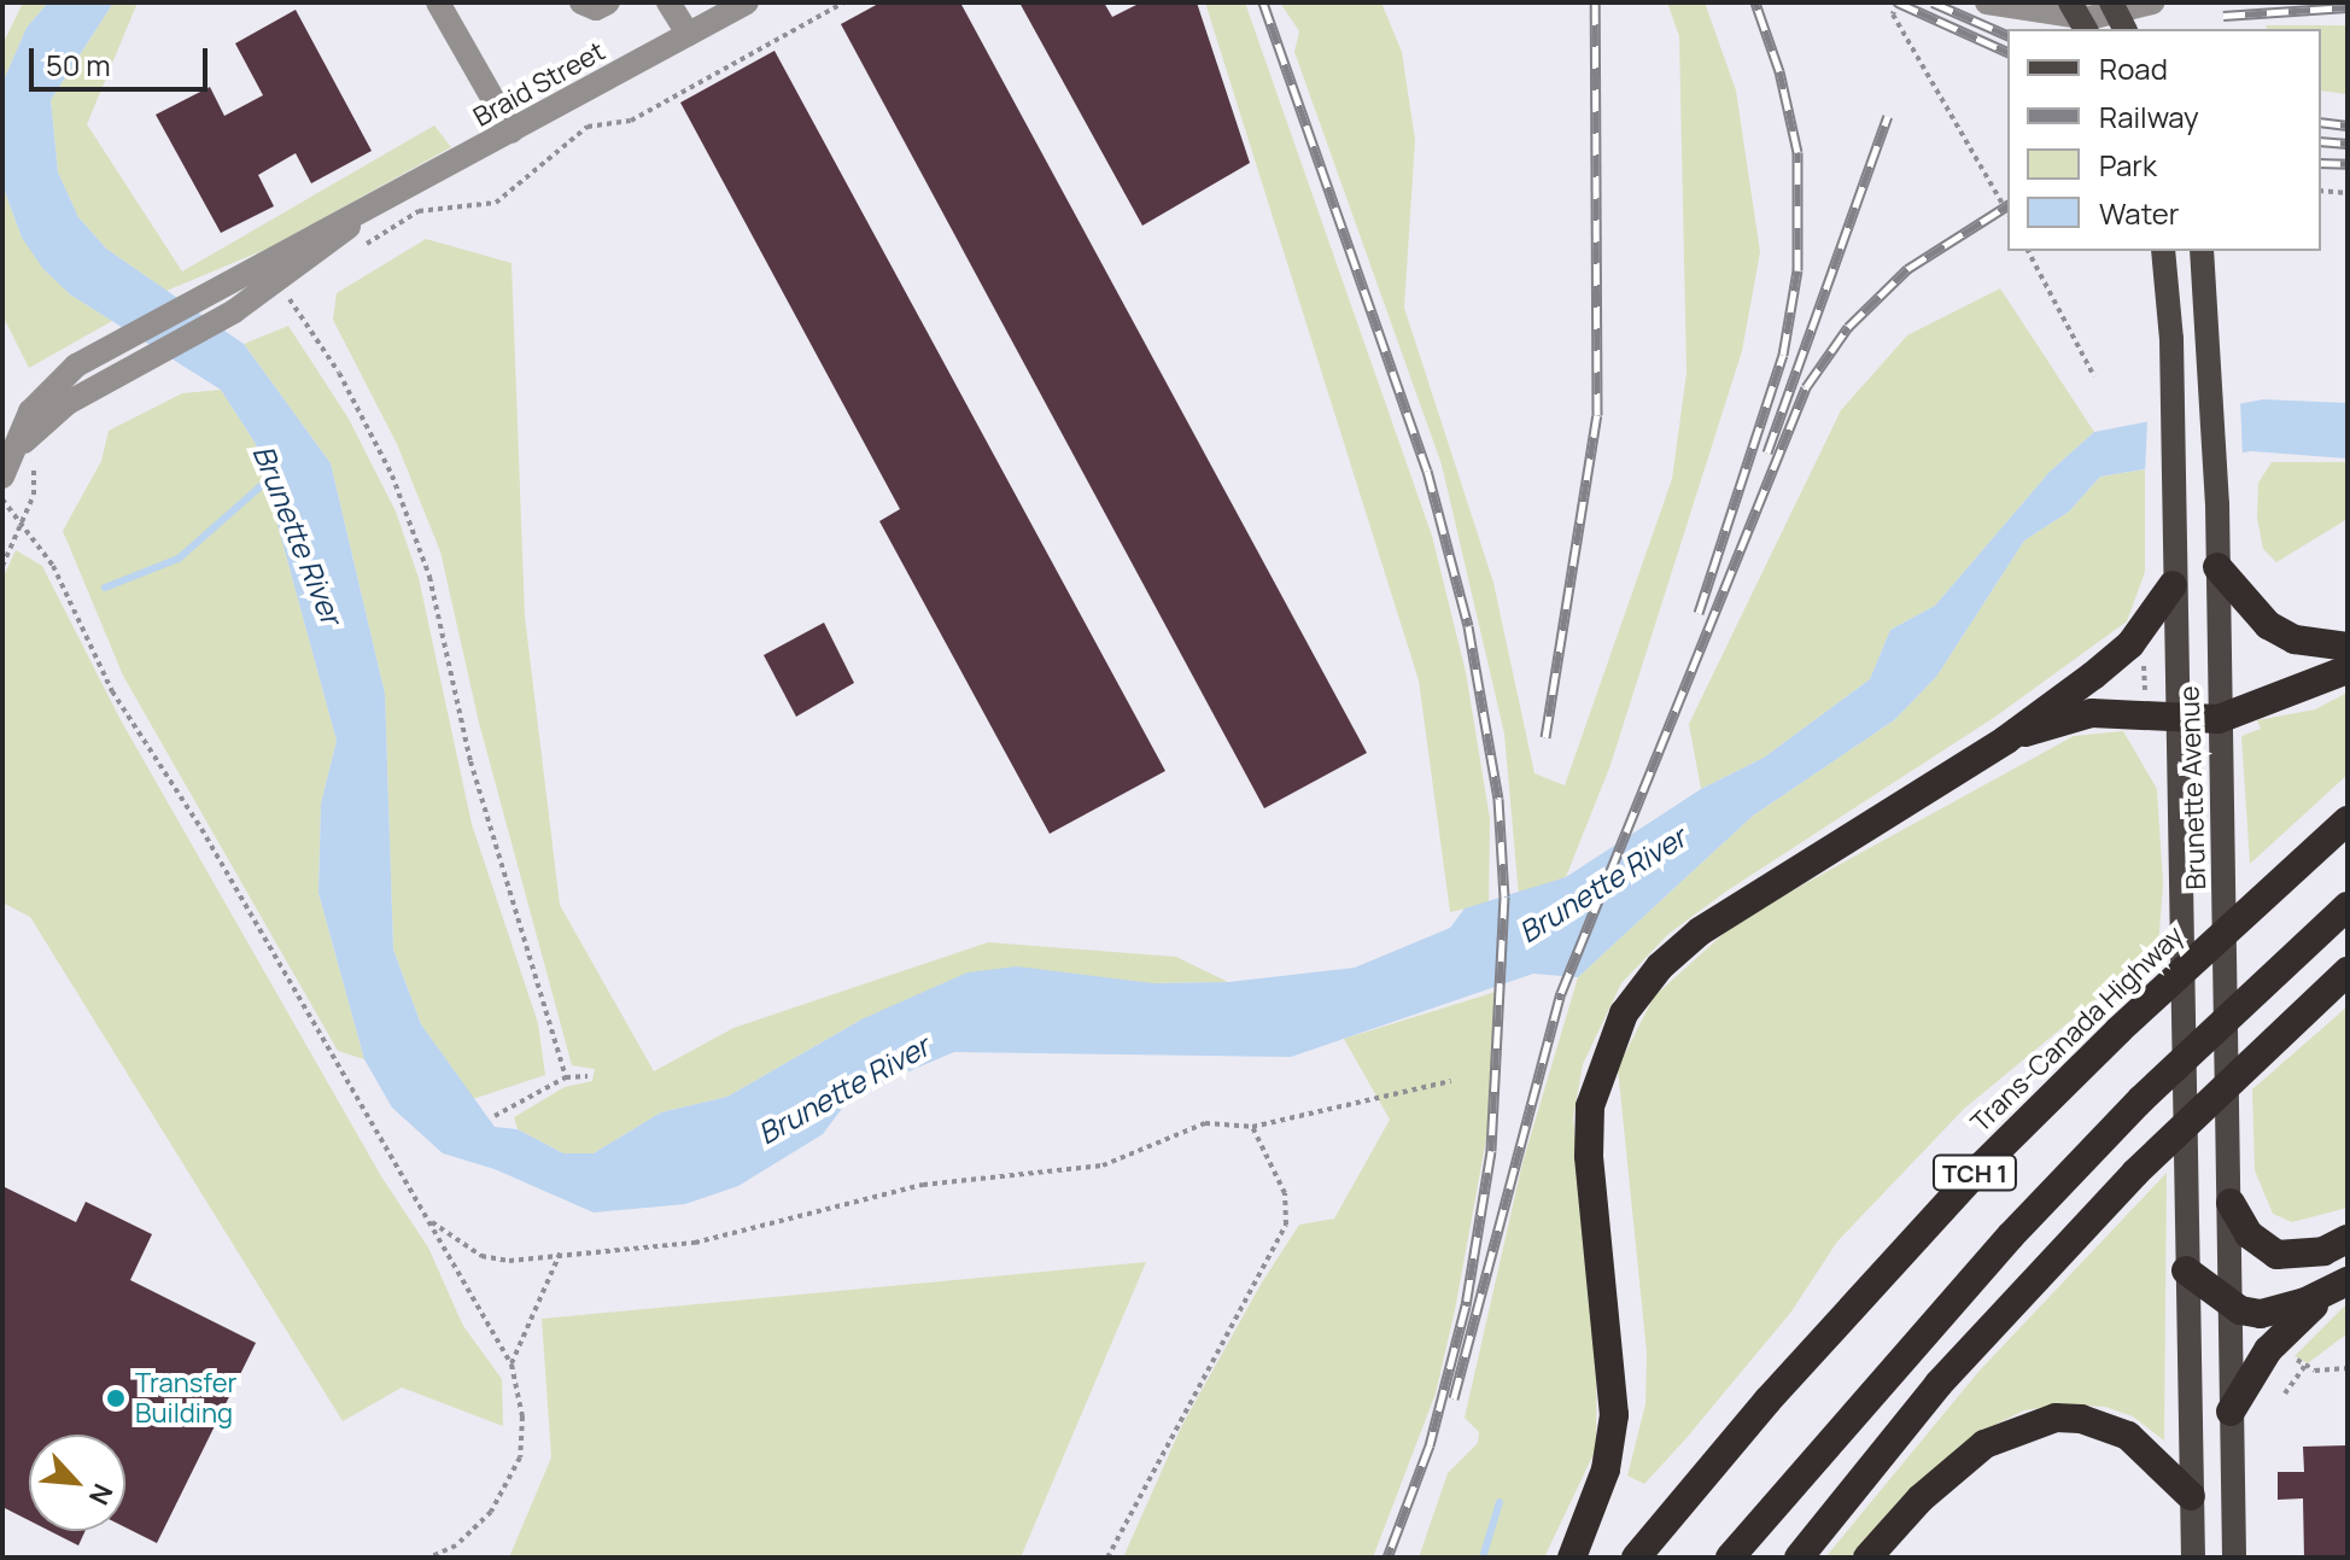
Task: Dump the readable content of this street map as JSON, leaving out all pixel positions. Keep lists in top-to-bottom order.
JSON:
{
  "streets": {
    "highway": ["Trans-Canada Highway", "TCH 1"],
    "main road": ["Brunette Avenue"],
    "street": ["Braid Street"]
  },
  "water": ["Brunette River"],
  "places": ["Transfer Building"],
  "legend": [
    "Road",
    "Railway",
    "Park",
    "Water"
  ],
  "scale_bar": "50 m",
  "north": "bottom right"
}
